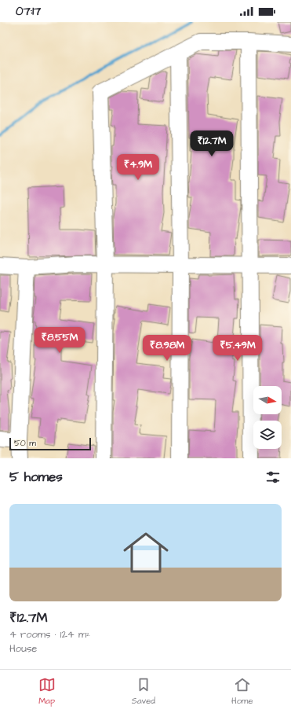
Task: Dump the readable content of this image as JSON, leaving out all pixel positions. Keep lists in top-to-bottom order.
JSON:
{
  "scale_bar": "50 m",
  "north": "right",
  "page": {
    "status": "07:17",
    "price": [
      "₹12.7M",
      "₹4.9M",
      "₹8.55M",
      "₹8.98M",
      "₹5.49M"
    ],
    "scale": "50 m",
    "heading": "5 homes",
    "list": [
      {
        "name": "₹12.7M",
        "note": "4 rooms · 124 m² · House"
      }
    ],
    "tabs": ["Map", "Saved", "Home"]
  }
}
